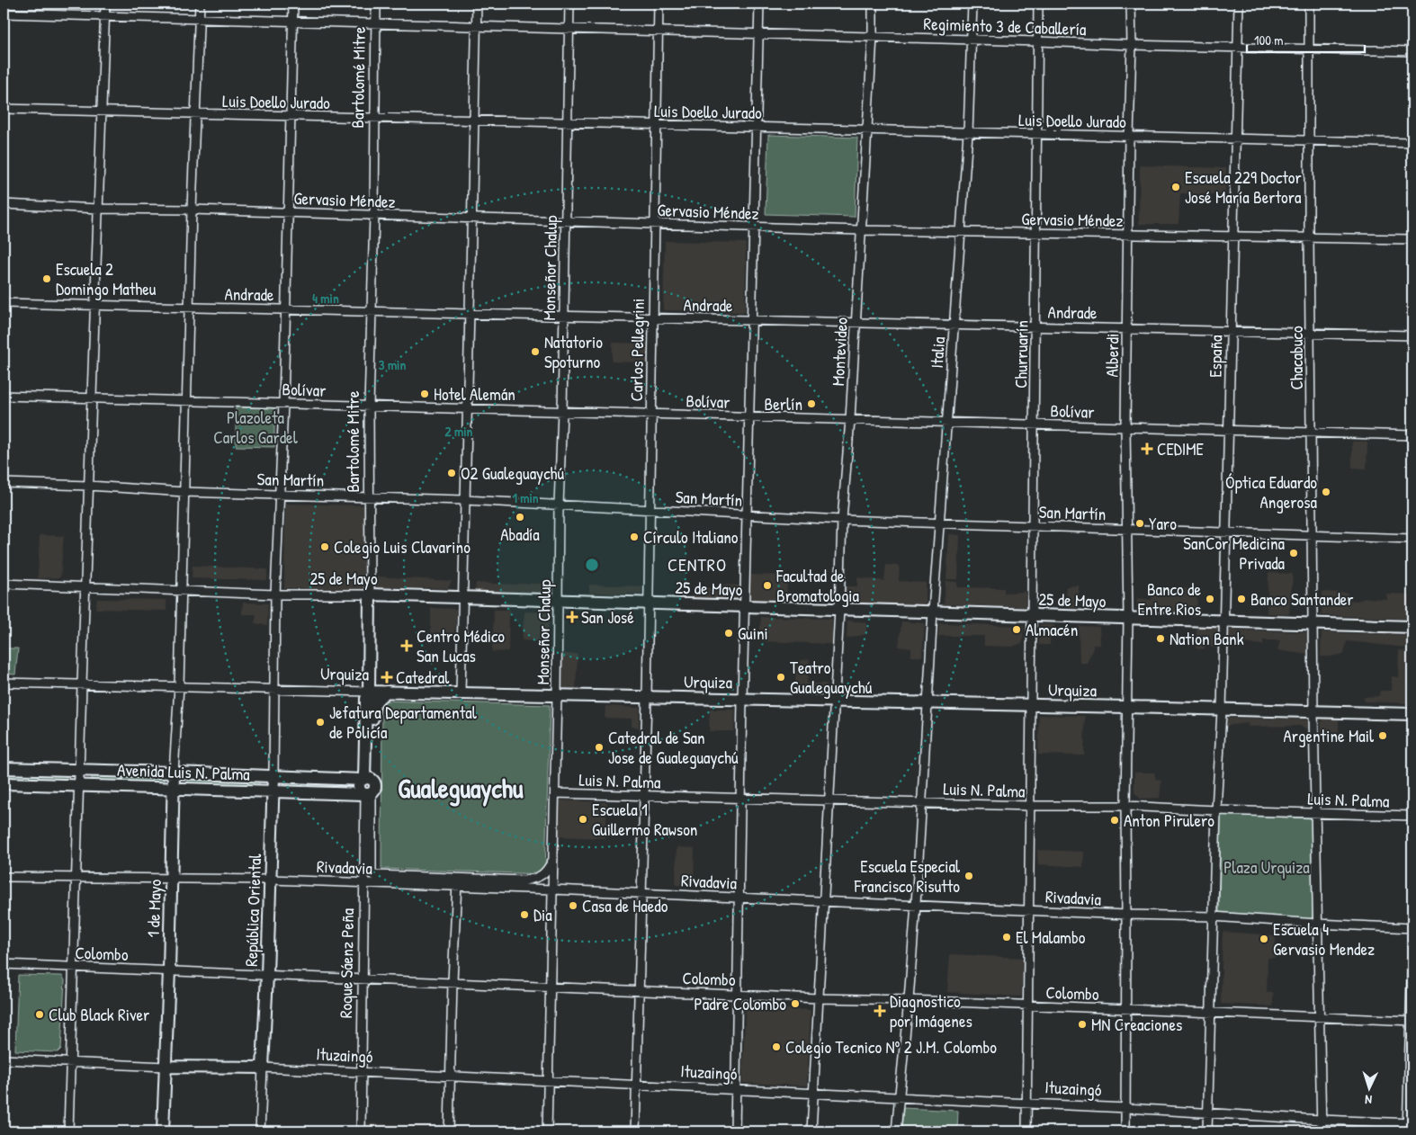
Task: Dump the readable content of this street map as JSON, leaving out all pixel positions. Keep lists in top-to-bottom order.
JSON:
{
  "streets": {
    "street": [
      "Regimiento 3 de Caballería",
      "Bartolomé Mitre",
      "Luis Doello Jurado",
      "Gervasio Méndez",
      "Monseñor Chalup",
      "Andrade",
      "Carlos Pellegrini",
      "Montevideo",
      "Italia",
      "Churruarín",
      "Alberdi",
      "España",
      "Chacabuco",
      "Bolívar",
      "San Martín",
      "25 de Mayo",
      "Urquiza",
      "Avenida Luis N. Palma",
      "Luis N. Palma",
      "Rivadavia",
      "1 de Mayo",
      "República Oriental",
      "Colombo",
      "Roque Sáenz Peña",
      "Ituzaingó"
    ]
  },
  "crossings": [
    ["Regimiento 3 de Caballería", "Bartolomé Mitre"],
    ["Regimiento 3 de Caballería", "Monseñor Chalup"],
    ["Regimiento 3 de Caballería", "Carlos Pellegrini"],
    ["Regimiento 3 de Caballería", "Montevideo"],
    ["Regimiento 3 de Caballería", "Italia"],
    ["Regimiento 3 de Caballería", "Churruarín"],
    ["Regimiento 3 de Caballería", "Alberdi"],
    ["Regimiento 3 de Caballería", "España"],
    ["Regimiento 3 de Caballería", "Chacabuco"],
    ["Regimiento 3 de Caballería", "1 de Mayo"],
    ["Regimiento 3 de Caballería", "República Oriental"],
    ["Bartolomé Mitre", "Luis Doello Jurado"],
    ["Bartolomé Mitre", "Gervasio Méndez"],
    ["Bartolomé Mitre", "Andrade"],
    ["Bartolomé Mitre", "Bolívar"],
    ["Bartolomé Mitre", "San Martín"],
    ["Bartolomé Mitre", "25 de Mayo"],
    ["Bartolomé Mitre", "Urquiza"],
    ["Luis Doello Jurado", "Monseñor Chalup"],
    ["Luis Doello Jurado", "Carlos Pellegrini"],
    ["Luis Doello Jurado", "Montevideo"],
    ["Luis Doello Jurado", "Italia"],
    ["Luis Doello Jurado", "Churruarín"],
    ["Luis Doello Jurado", "Alberdi"],
    ["Luis Doello Jurado", "España"],
    ["Luis Doello Jurado", "Chacabuco"],
    ["Luis Doello Jurado", "1 de Mayo"],
    ["Luis Doello Jurado", "República Oriental"],
    ["Gervasio Méndez", "Monseñor Chalup"],
    ["Gervasio Méndez", "Carlos Pellegrini"],
    ["Gervasio Méndez", "Montevideo"],
    ["Gervasio Méndez", "Italia"],
    ["Gervasio Méndez", "Churruarín"],
    ["Gervasio Méndez", "Alberdi"],
    ["Gervasio Méndez", "España"],
    ["Gervasio Méndez", "Chacabuco"],
    ["Gervasio Méndez", "1 de Mayo"],
    ["Gervasio Méndez", "República Oriental"],
    ["Monseñor Chalup", "Andrade"],
    ["Monseñor Chalup", "Bolívar"],
    ["Monseñor Chalup", "San Martín"],
    ["Monseñor Chalup", "25 de Mayo"],
    ["Monseñor Chalup", "Urquiza"],
    ["Andrade", "Carlos Pellegrini"],
    ["Andrade", "Montevideo"],
    ["Andrade", "Italia"],
    ["Andrade", "Churruarín"],
    ["Andrade", "Alberdi"],
    ["Andrade", "España"],
    ["Andrade", "Chacabuco"],
    ["Andrade", "1 de Mayo"],
    ["Andrade", "República Oriental"],
    ["Carlos Pellegrini", "Bolívar"],
    ["Carlos Pellegrini", "San Martín"],
    ["Carlos Pellegrini", "25 de Mayo"],
    ["Carlos Pellegrini", "Urquiza"],
    ["Carlos Pellegrini", "Luis N. Palma"],
    ["Carlos Pellegrini", "Rivadavia"],
    ["Carlos Pellegrini", "Colombo"],
    ["Carlos Pellegrini", "Ituzaingó"],
    ["Montevideo", "Bolívar"],
    ["Montevideo", "San Martín"],
    ["Montevideo", "25 de Mayo"],
    ["Montevideo", "Urquiza"],
    ["Montevideo", "Luis N. Palma"],
    ["Montevideo", "Rivadavia"],
    ["Montevideo", "Colombo"],
    ["Montevideo", "Ituzaingó"],
    ["Italia", "Bolívar"],
    ["Italia", "San Martín"],
    ["Italia", "25 de Mayo"],
    ["Italia", "Urquiza"],
    ["Italia", "Luis N. Palma"],
    ["Italia", "Rivadavia"],
    ["Italia", "Colombo"],
    ["Italia", "Ituzaingó"],
    ["Churruarín", "Bolívar"],
    ["Churruarín", "San Martín"],
    ["Churruarín", "25 de Mayo"],
    ["Churruarín", "Urquiza"],
    ["Churruarín", "Luis N. Palma"],
    ["Churruarín", "Rivadavia"],
    ["Churruarín", "Colombo"],
    ["Churruarín", "Ituzaingó"],
    ["Alberdi", "Bolívar"],
    ["Alberdi", "San Martín"],
    ["Alberdi", "25 de Mayo"],
    ["Alberdi", "Urquiza"],
    ["Alberdi", "Luis N. Palma"],
    ["Alberdi", "Rivadavia"],
    ["Alberdi", "Colombo"],
    ["Alberdi", "Ituzaingó"],
    ["España", "Bolívar"],
    ["España", "San Martín"],
    ["España", "25 de Mayo"],
    ["España", "Urquiza"],
    ["España", "Luis N. Palma"],
    ["España", "Rivadavia"],
    ["España", "Colombo"],
    ["España", "Ituzaingó"],
    ["Chacabuco", "Bolívar"],
    ["Chacabuco", "San Martín"],
    ["Chacabuco", "25 de Mayo"],
    ["Chacabuco", "Urquiza"],
    ["Chacabuco", "Luis N. Palma"],
    ["Chacabuco", "Rivadavia"],
    ["Chacabuco", "Colombo"],
    ["Chacabuco", "Ituzaingó"],
    ["Bolívar", "1 de Mayo"],
    ["Bolívar", "República Oriental"],
    ["San Martín", "1 de Mayo"],
    ["San Martín", "República Oriental"],
    ["25 de Mayo", "1 de Mayo"],
    ["25 de Mayo", "República Oriental"],
    ["Urquiza", "1 de Mayo"],
    ["Urquiza", "República Oriental"],
    ["Avenida Luis N. Palma", "Rivadavia"],
    ["Avenida Luis N. Palma", "1 de Mayo"],
    ["Avenida Luis N. Palma", "República Oriental"],
    ["Avenida Luis N. Palma", "Roque Sáenz Peña"],
    ["Rivadavia", "1 de Mayo"],
    ["Rivadavia", "República Oriental"],
    ["Rivadavia", "Roque Sáenz Peña"],
    ["1 de Mayo", "Colombo"],
    ["1 de Mayo", "Ituzaingó"],
    ["República Oriental", "Colombo"],
    ["República Oriental", "Ituzaingó"],
    ["Colombo", "Roque Sáenz Peña"],
    ["Roque Sáenz Peña", "Ituzaingó"]
  ],
  "districts": ["CENTRO", "Gualeguaychu"],
  "parks": ["Plazoleta Carlos Gardel", "Plaza Urquiza"],
  "places": {
    "other": [
      "Escuela 229 Doctor José María Bertora",
      "Escuela 2 Domingo Matheu",
      "Natatorio Spoturno",
      "Hotel Alemán",
      "Berlín",
      "O2 Gualeguaychú",
      "Óptica Eduardo Angerosa",
      "Abadía",
      "Yaro",
      "Círculo Italiano",
      "Colegio Luis Clavarino",
      "SanCor Medicina Privada",
      "Facultad de Bromatologia",
      "Banco de Entre Rios",
      "Banco Santander",
      "Almacén",
      "Guini",
      "Nation Bank",
      "Teatro Gualeguaychú",
      "Jefatura Departamental de Policía",
      "Argentine Mail",
      "Catedral de San Jose de Gualeguaychú",
      "Escuela 1 Guillermo Rawson",
      "Anton Pirulero",
      "Escuela Especial Francisco Risutto",
      "Casa de Haedo",
      "Dia",
      "El Malambo",
      "Escuela 4 Gervasio Mendez",
      "Padre Colombo",
      "Club Black River",
      "MN Creaciones",
      "Colegio Tecnico Nº 2 J.M. Colombo"
    ],
    "health": [
      "CEDIME",
      "San José",
      "Centro Médico San Lucas",
      "Catedral",
      "Diagnostico por Imágenes"
    ]
  },
  "scale_bar": "100 m",
  "north": "bottom",
  "rings": [
    "4 min",
    "3 min",
    "2 min",
    "1 min"
  ]
}
